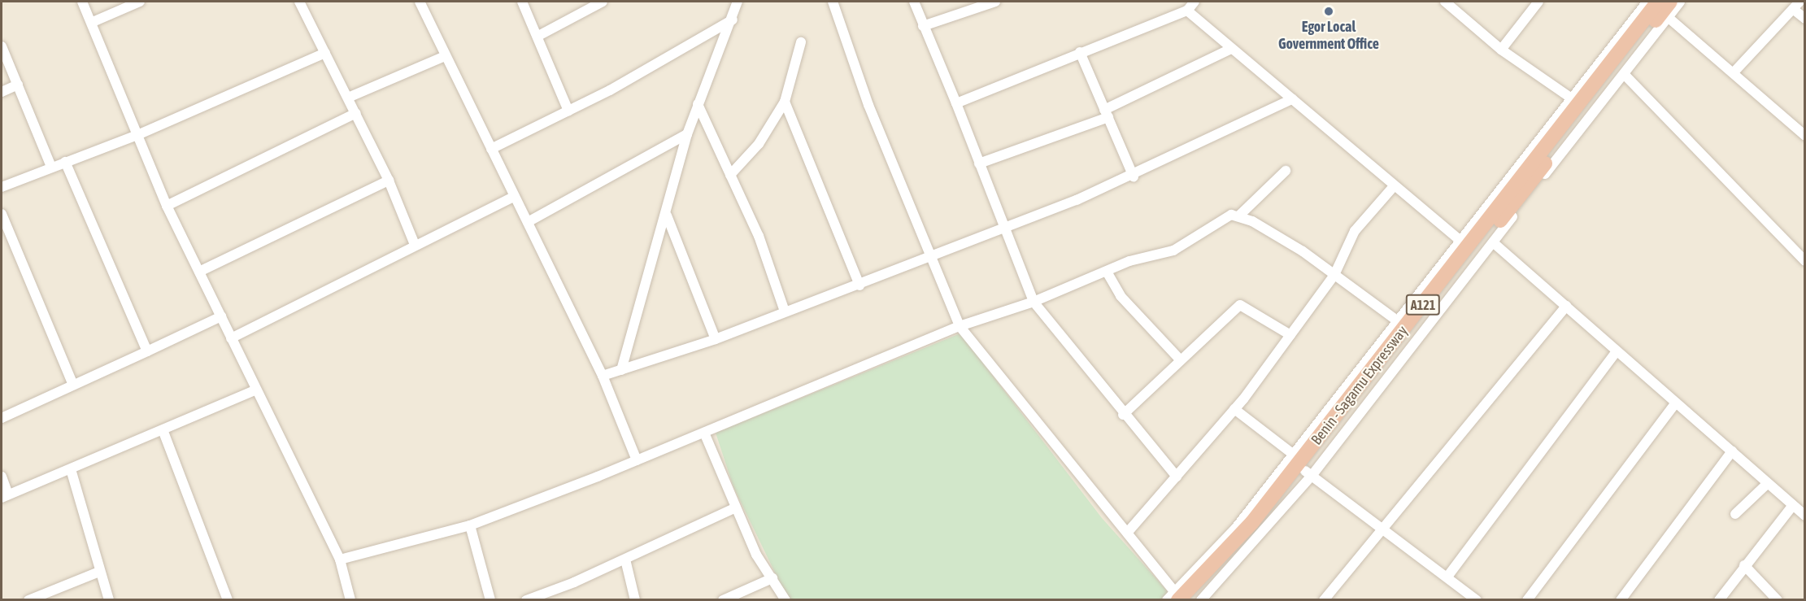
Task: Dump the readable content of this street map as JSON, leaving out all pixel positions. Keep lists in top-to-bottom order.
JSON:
{
  "streets": {
    "highway": ["A121", "Benin - Sagamu Expressway"]
  },
  "crossings": [
    ["A121", "Benin - Sagamu Expressway"]
  ],
  "places": ["Egor Local Government Office"]
}
